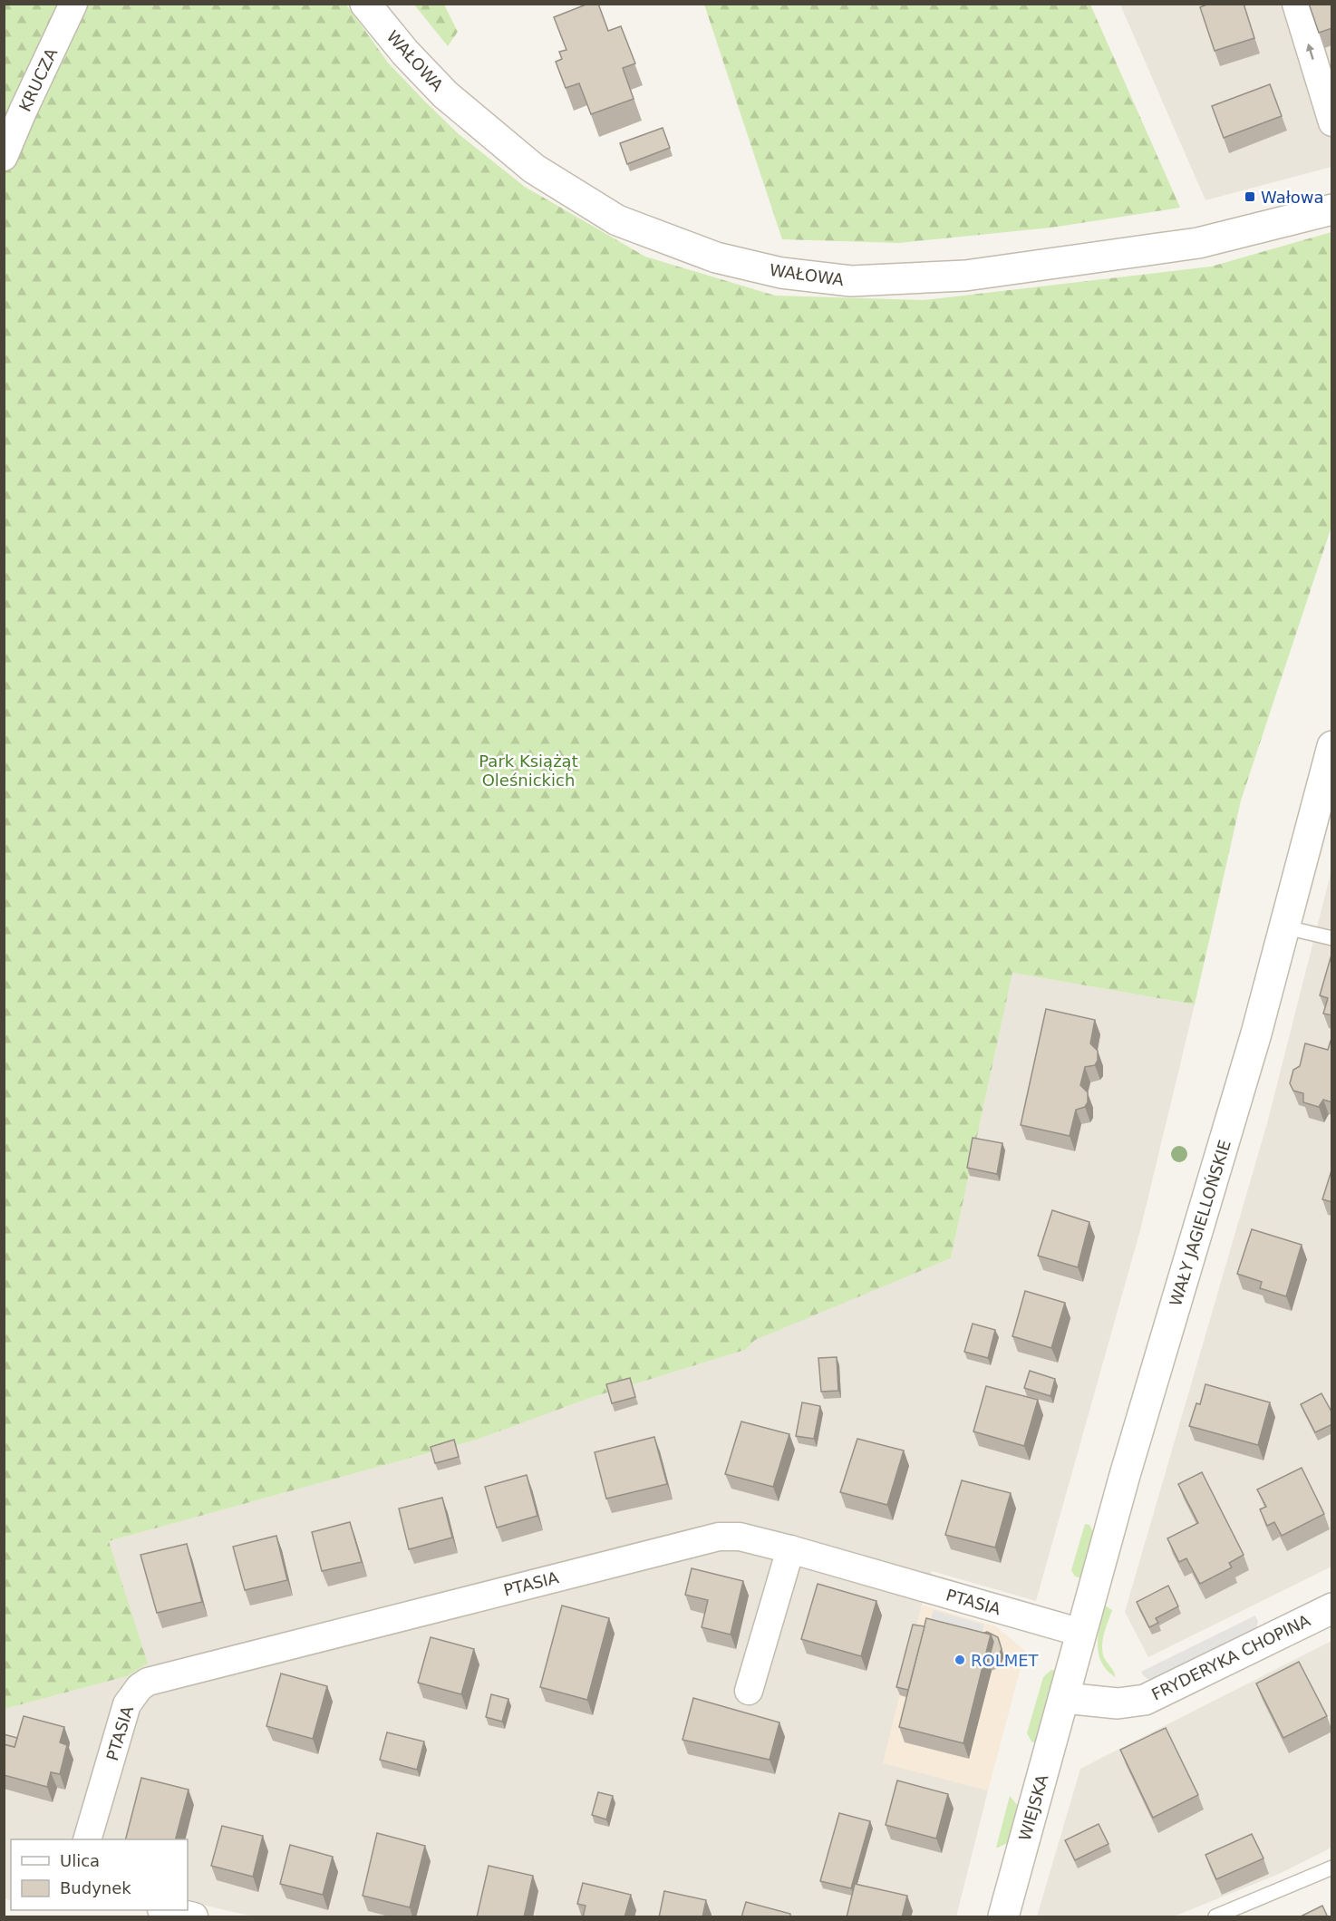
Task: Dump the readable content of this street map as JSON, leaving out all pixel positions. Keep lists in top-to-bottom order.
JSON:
{
  "streets": {
    "street": [
      "WAŁOWA",
      "KRUCZA",
      "WAŁY JAGIELLOŃSKIE",
      "PTASIA",
      "FRYDERYKA CHOPINA",
      "WIEJSKA"
    ]
  },
  "crossings": [
    ["WAŁY JAGIELLOŃSKIE", "PTASIA"],
    ["WAŁY JAGIELLOŃSKIE", "FRYDERYKA CHOPINA"],
    ["WAŁY JAGIELLOŃSKIE", "WIEJSKA"],
    ["FRYDERYKA CHOPINA", "WIEJSKA"]
  ],
  "parks": ["Park Książąt Oleśnickich"],
  "places": {
    "transit": ["Wałowa"],
    "other": ["ROLMET"]
  },
  "legend": ["Ulica", "Budynek"]
}
